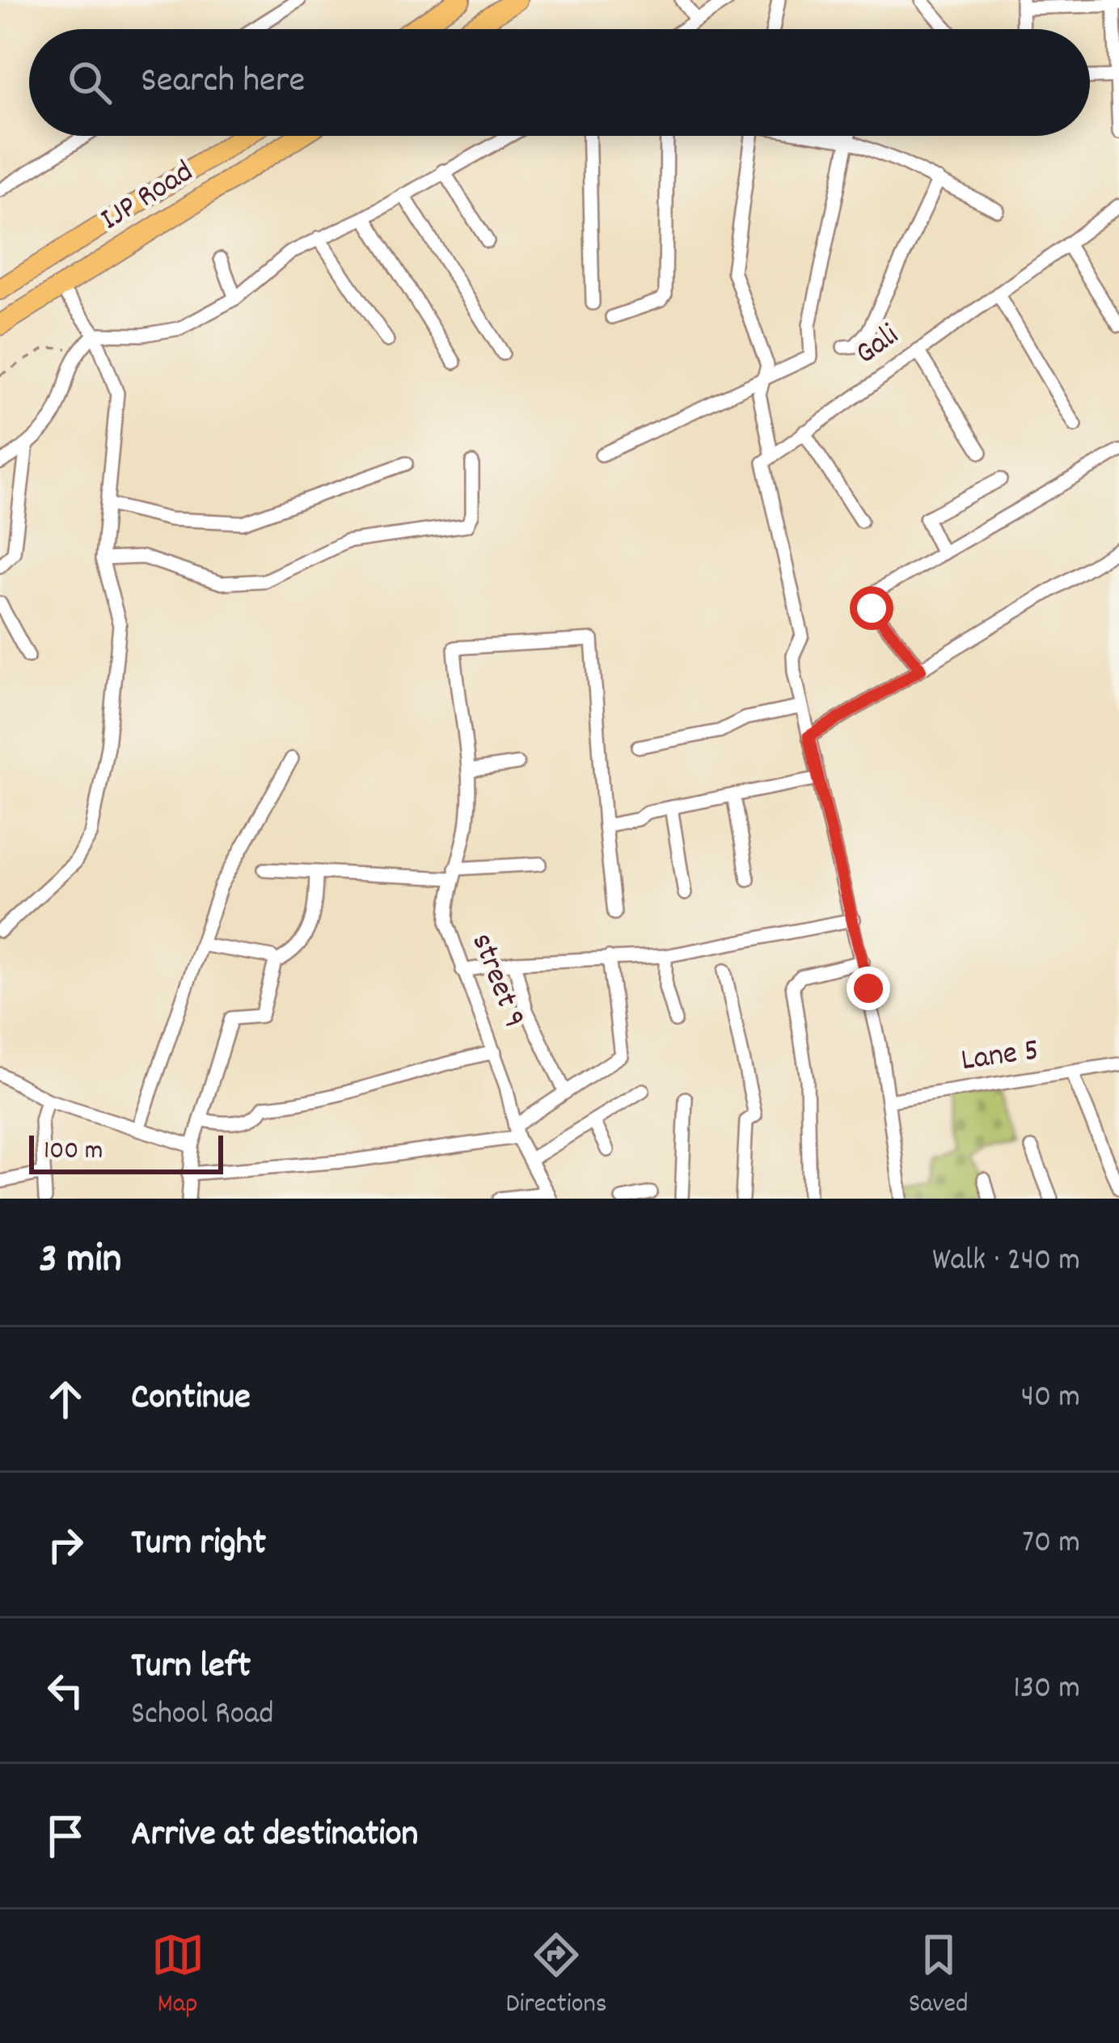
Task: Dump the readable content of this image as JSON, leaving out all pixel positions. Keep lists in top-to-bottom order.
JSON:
{
  "streets": {
    "highway": ["IJP Road"],
    "street": ["Gali", "street 9", "Lane 5"]
  },
  "scale_bar": "100 m",
  "page": {
    "search": "Search here",
    "scale": "100 m",
    "heading": ["3 min", "Walk · 240 m"],
    "list": [
      ["Continue", "40 m"],
      ["Turn right", "70 m"],
      ["Turn left", "School Road", "130 m"],
      "Arrive at destination"
    ],
    "nav": ["Map", "Directions", "Saved"]
  }
}
